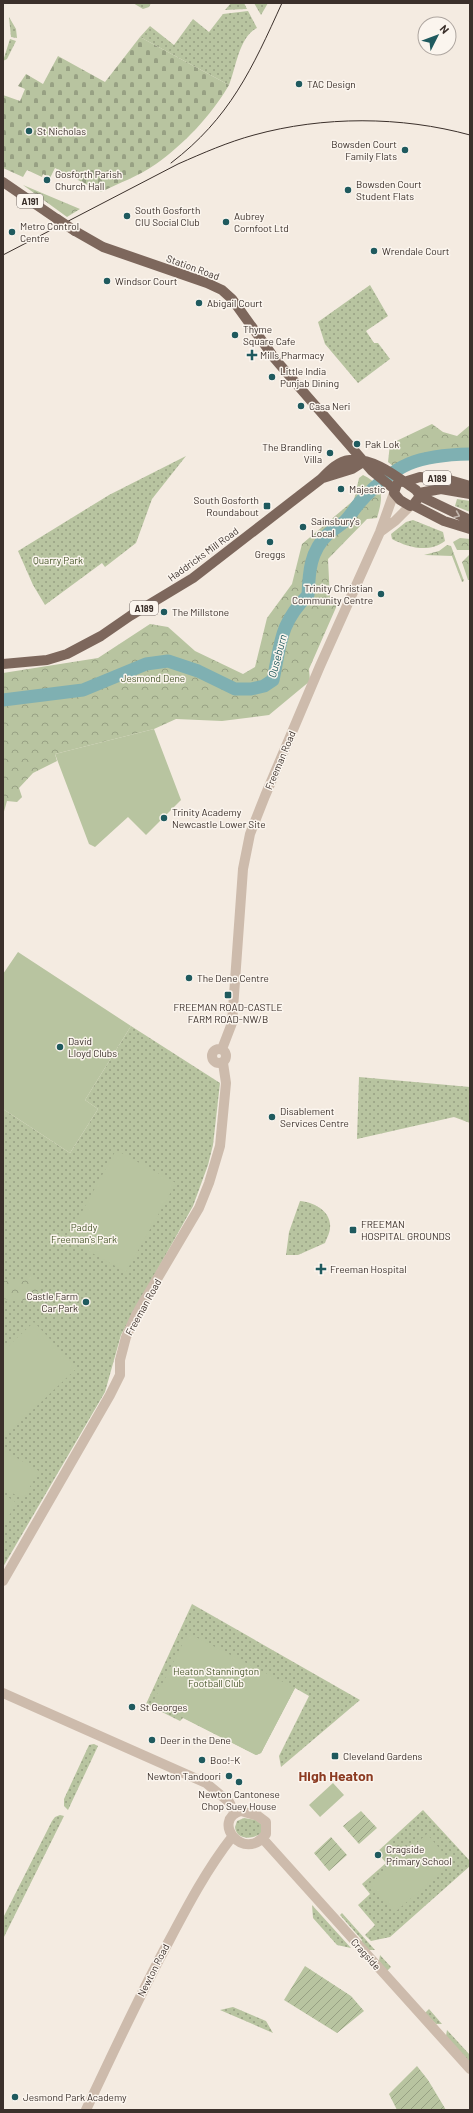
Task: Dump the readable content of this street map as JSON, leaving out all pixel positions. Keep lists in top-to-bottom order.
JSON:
{
  "streets": {
    "main road": [
      "A191",
      "Station Road",
      "A189",
      "Haddricks Mill Road"
    ],
    "street": ["Freeman Road", "Cragside", "Newton Road"]
  },
  "crossings": [
    ["Station Road", "A189"],
    ["Station Road", "Haddricks Mill Road"],
    ["A189", "Haddricks Mill Road"],
    ["A189", "Freeman Road"],
    ["Cragside", "Newton Road"]
  ],
  "districts": ["High Heaton"],
  "water": ["Ouseburn"],
  "parks": [
    "Quarry Park",
    "Jesmond Dene",
    "Paddy Freeman's Park",
    "Heaton Stannington Football Club"
  ],
  "places": {
    "other": [
      "TAC Design",
      "St Nicholas",
      "Bowsden Court Family Flats",
      "Gosforth Parish Church Hall",
      "Bowsden Court Student Flats",
      "South Gosforth CIU Social Club",
      "Aubrey Cornfoot Ltd",
      "Metro Control Centre",
      "Wrendale Court",
      "Windsor Court",
      "Abigail Court",
      "Thyme Square Cafe",
      "Little India Punjab Dining",
      "Casa Neri",
      "Pak Lok",
      "The Brandling Villa",
      "Majestic",
      "Sainsbury's Local",
      "Greggs",
      "Trinity Christian Community Centre",
      "The Millstone",
      "Trinity Academy Newcastle Lower Site",
      "The Dene Centre",
      "David Lloyd Clubs",
      "Disablement Services Centre",
      "Castle Farm Car Park",
      "St Georges",
      "Deer in the Dene",
      "Boo!-K",
      "Newton Tandoori",
      "Newton Cantonese Chop Suey House",
      "Cragside Primary School",
      "Jesmond Park Academy"
    ],
    "health": ["Mills Pharmacy", "Freeman Hospital"],
    "transit": [
      "South Gosforth Roundabout",
      "FREEMAN ROAD-CASTLE FARM ROAD-NW/B",
      "FREEMAN HOSPITAL GROUNDS",
      "Cleveland Gardens"
    ]
  },
  "north": "top right"
}
